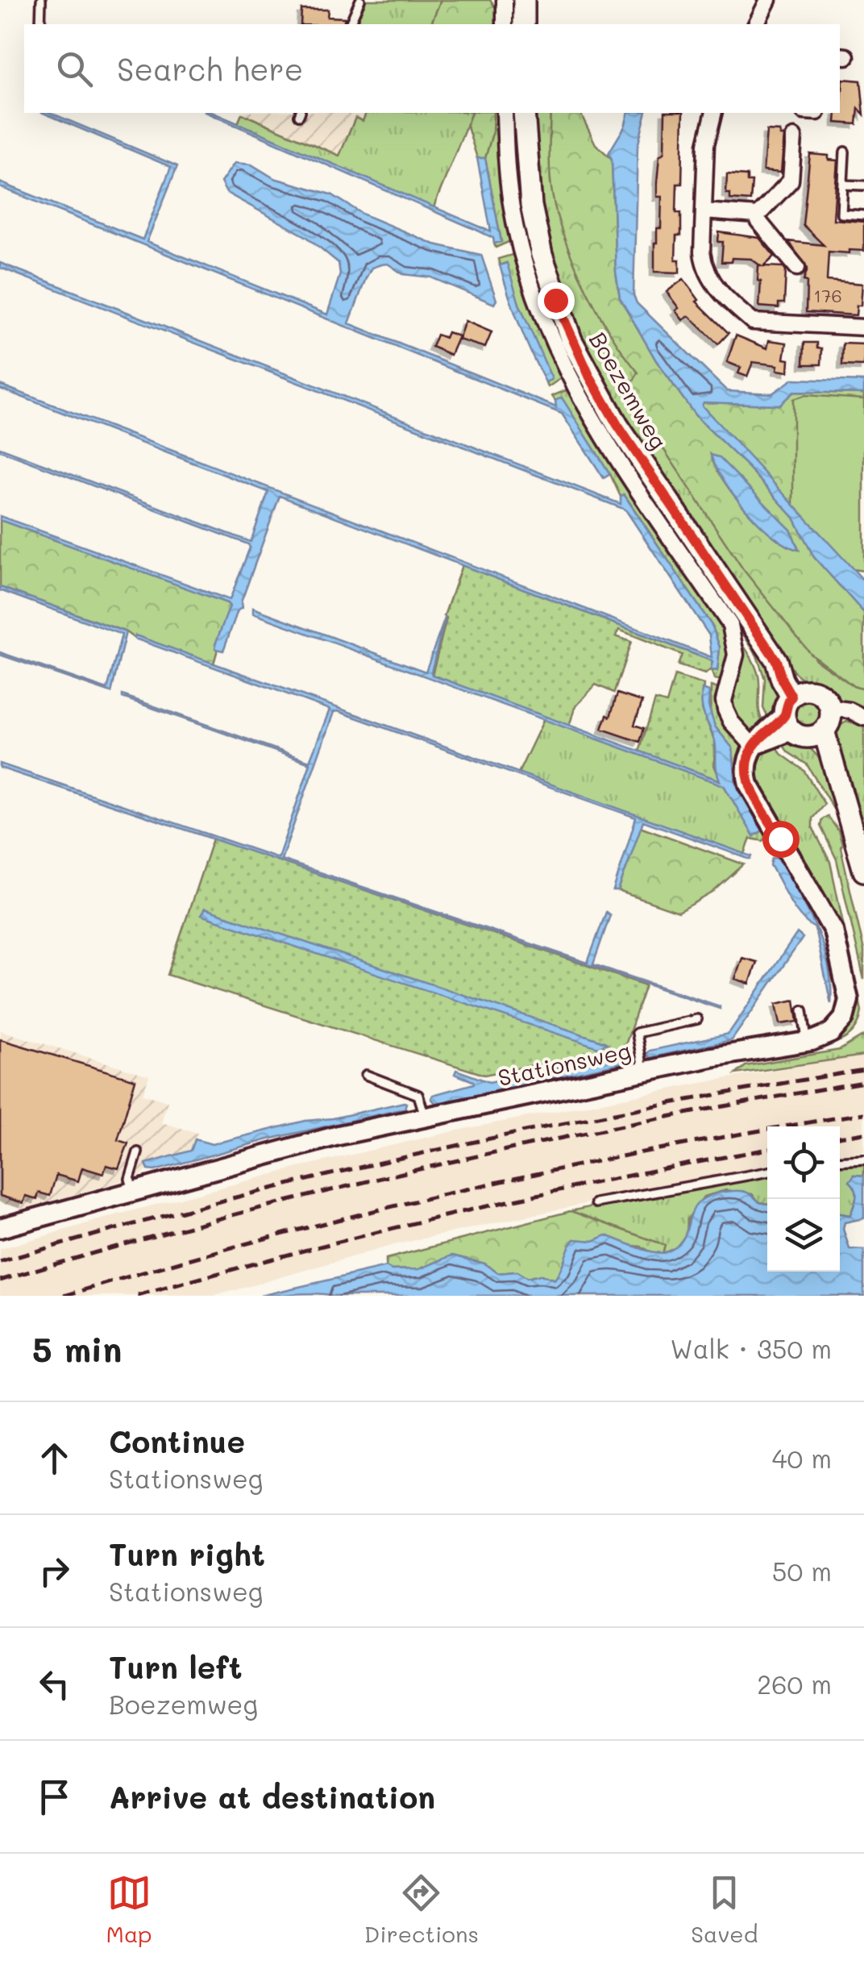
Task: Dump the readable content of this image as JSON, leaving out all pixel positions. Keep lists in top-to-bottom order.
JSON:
{
  "streets": {
    "main road": ["Boezemweg"],
    "street": ["Stationsweg"]
  },
  "house_numbers": ["176"],
  "page": {
    "search": "Search here",
    "heading": ["5 min", "Walk · 350 m"],
    "list": [
      ["Continue", "Stationsweg", "40 m"],
      ["Turn right", "Stationsweg", "50 m"],
      ["Turn left", "Boezemweg", "260 m"],
      "Arrive at destination"
    ],
    "nav": ["Map", "Directions", "Saved"]
  }
}
